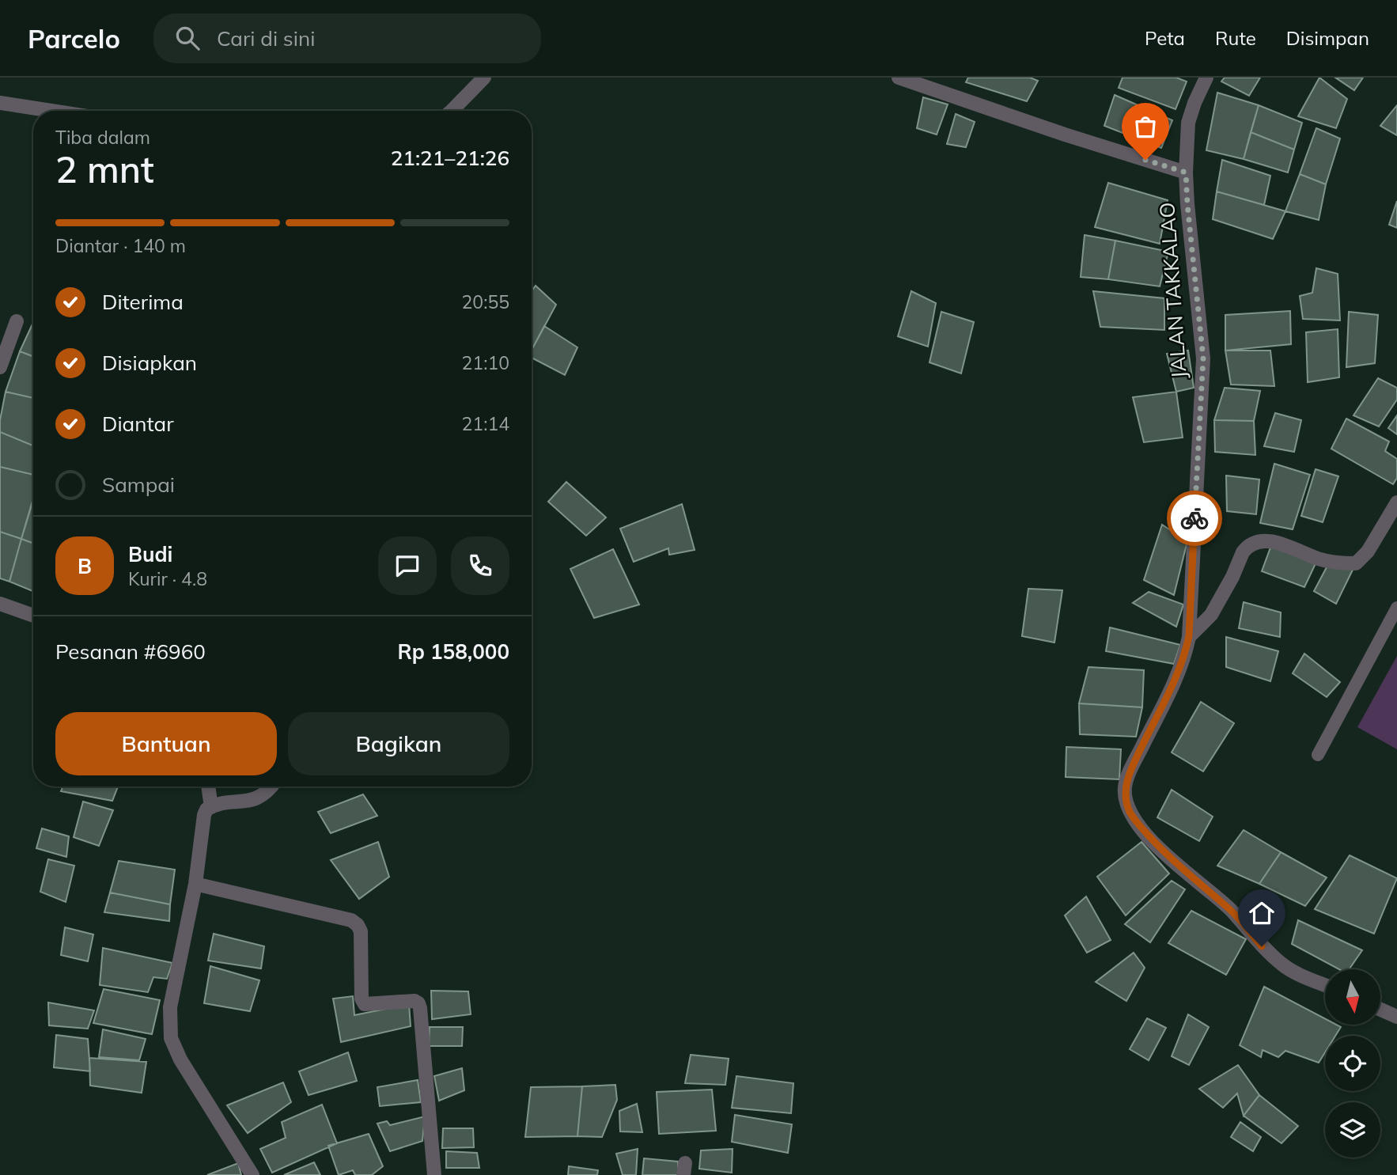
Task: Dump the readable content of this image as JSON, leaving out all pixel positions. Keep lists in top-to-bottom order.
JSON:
{
  "streets": {
    "street": ["JALAN TAKKALAO"]
  },
  "north": "bottom",
  "page": {
    "header": "Parcelo",
    "search": "Cari di sini",
    "nav": ["Peta", "Rute", "Disimpan"],
    "heading": ["2 mnt", "Tiba dalam", "21:21–21:26"],
    "panel": [
      "Budi",
      "Kurir · 4.8",
      "Pesanan #6960",
      "Rp 158,000"
    ],
    "bar": "Diantar · 140 m",
    "list": [
      ["Diterima", "20:55"],
      ["Disiapkan", "21:10"],
      ["Diantar", "21:14"],
      "Sampai"
    ],
    "round": "B",
    "buttons": ["Bantuan", "Bagikan"]
  }
}
